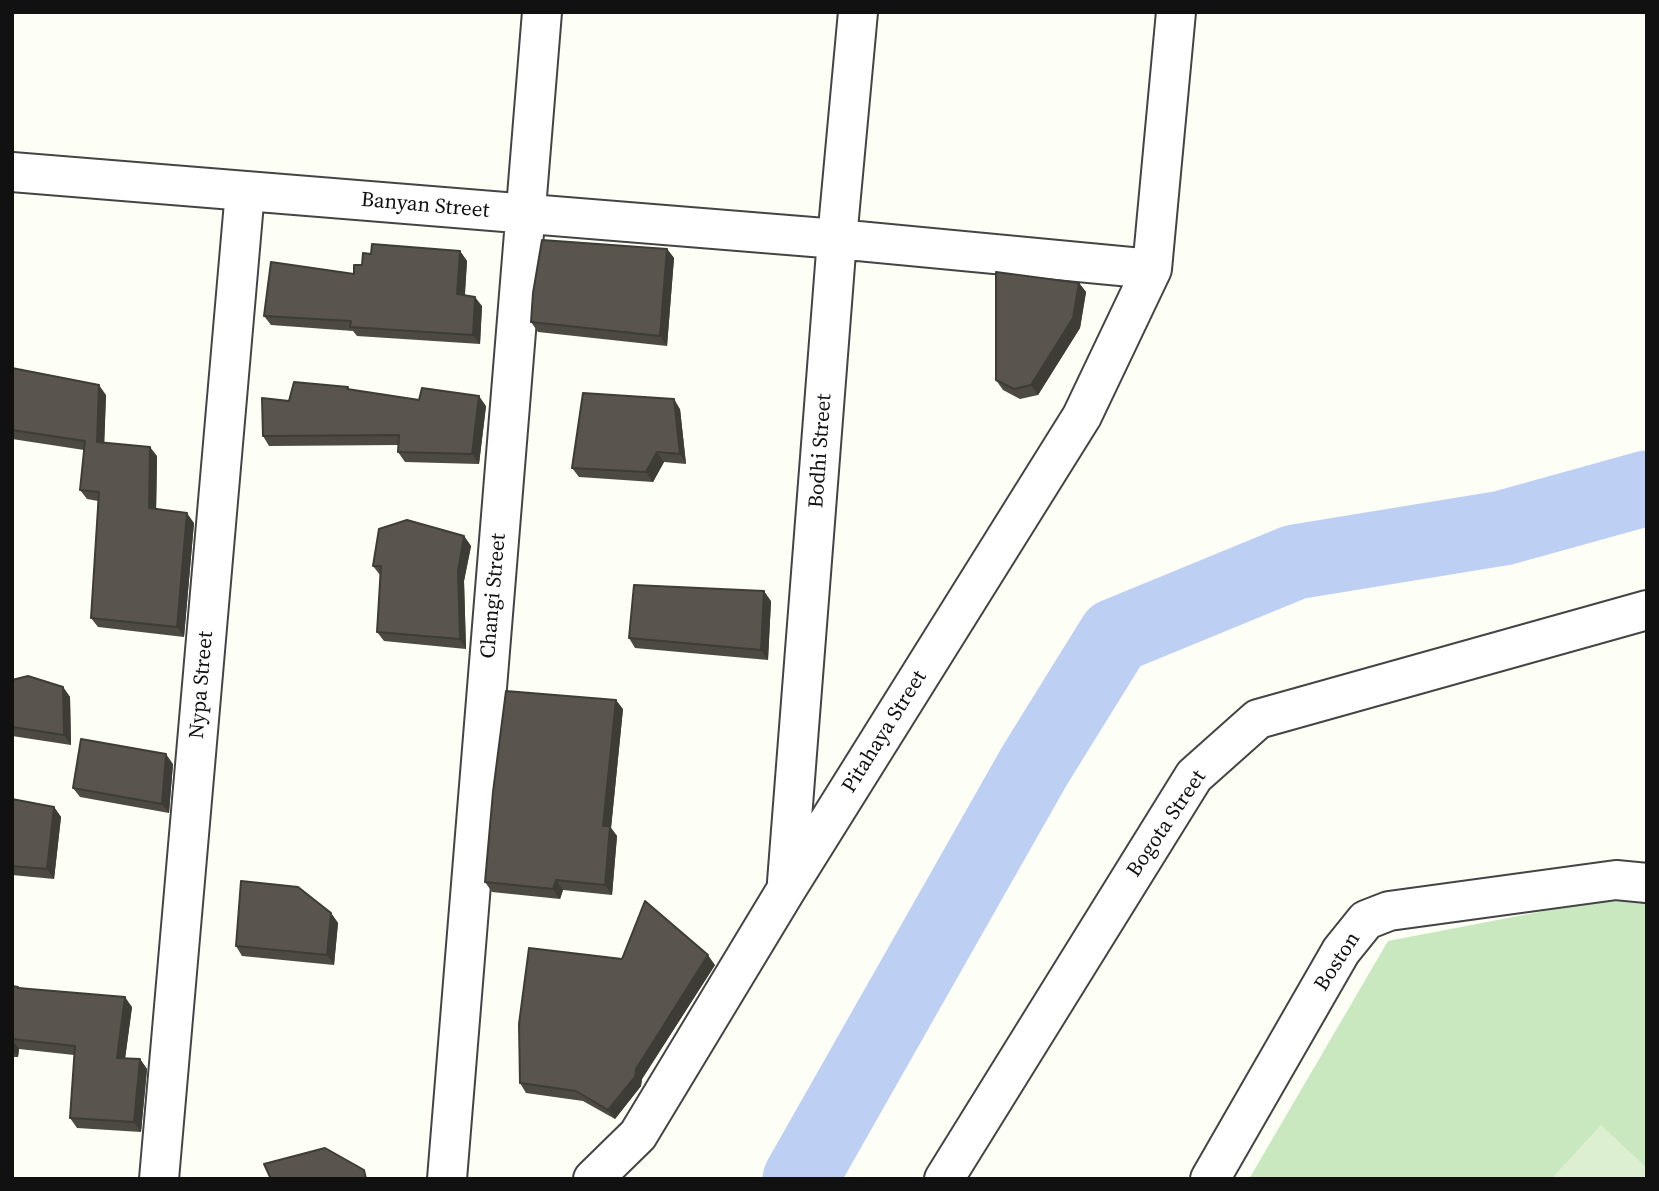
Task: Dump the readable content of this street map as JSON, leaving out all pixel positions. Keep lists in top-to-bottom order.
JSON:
{
  "streets": {
    "street": [
      "Banyan Street",
      "Bodhi Street",
      "Changi Street",
      "Nypa Street",
      "Pitahaya Street",
      "Bogota Street",
      "Boston"
    ]
  },
  "crossings": [
    ["Banyan Street", "Bodhi Street"],
    ["Banyan Street", "Changi Street"],
    ["Banyan Street", "Nypa Street"],
    ["Banyan Street", "Pitahaya Street"],
    ["Bodhi Street", "Pitahaya Street"]
  ]
}
